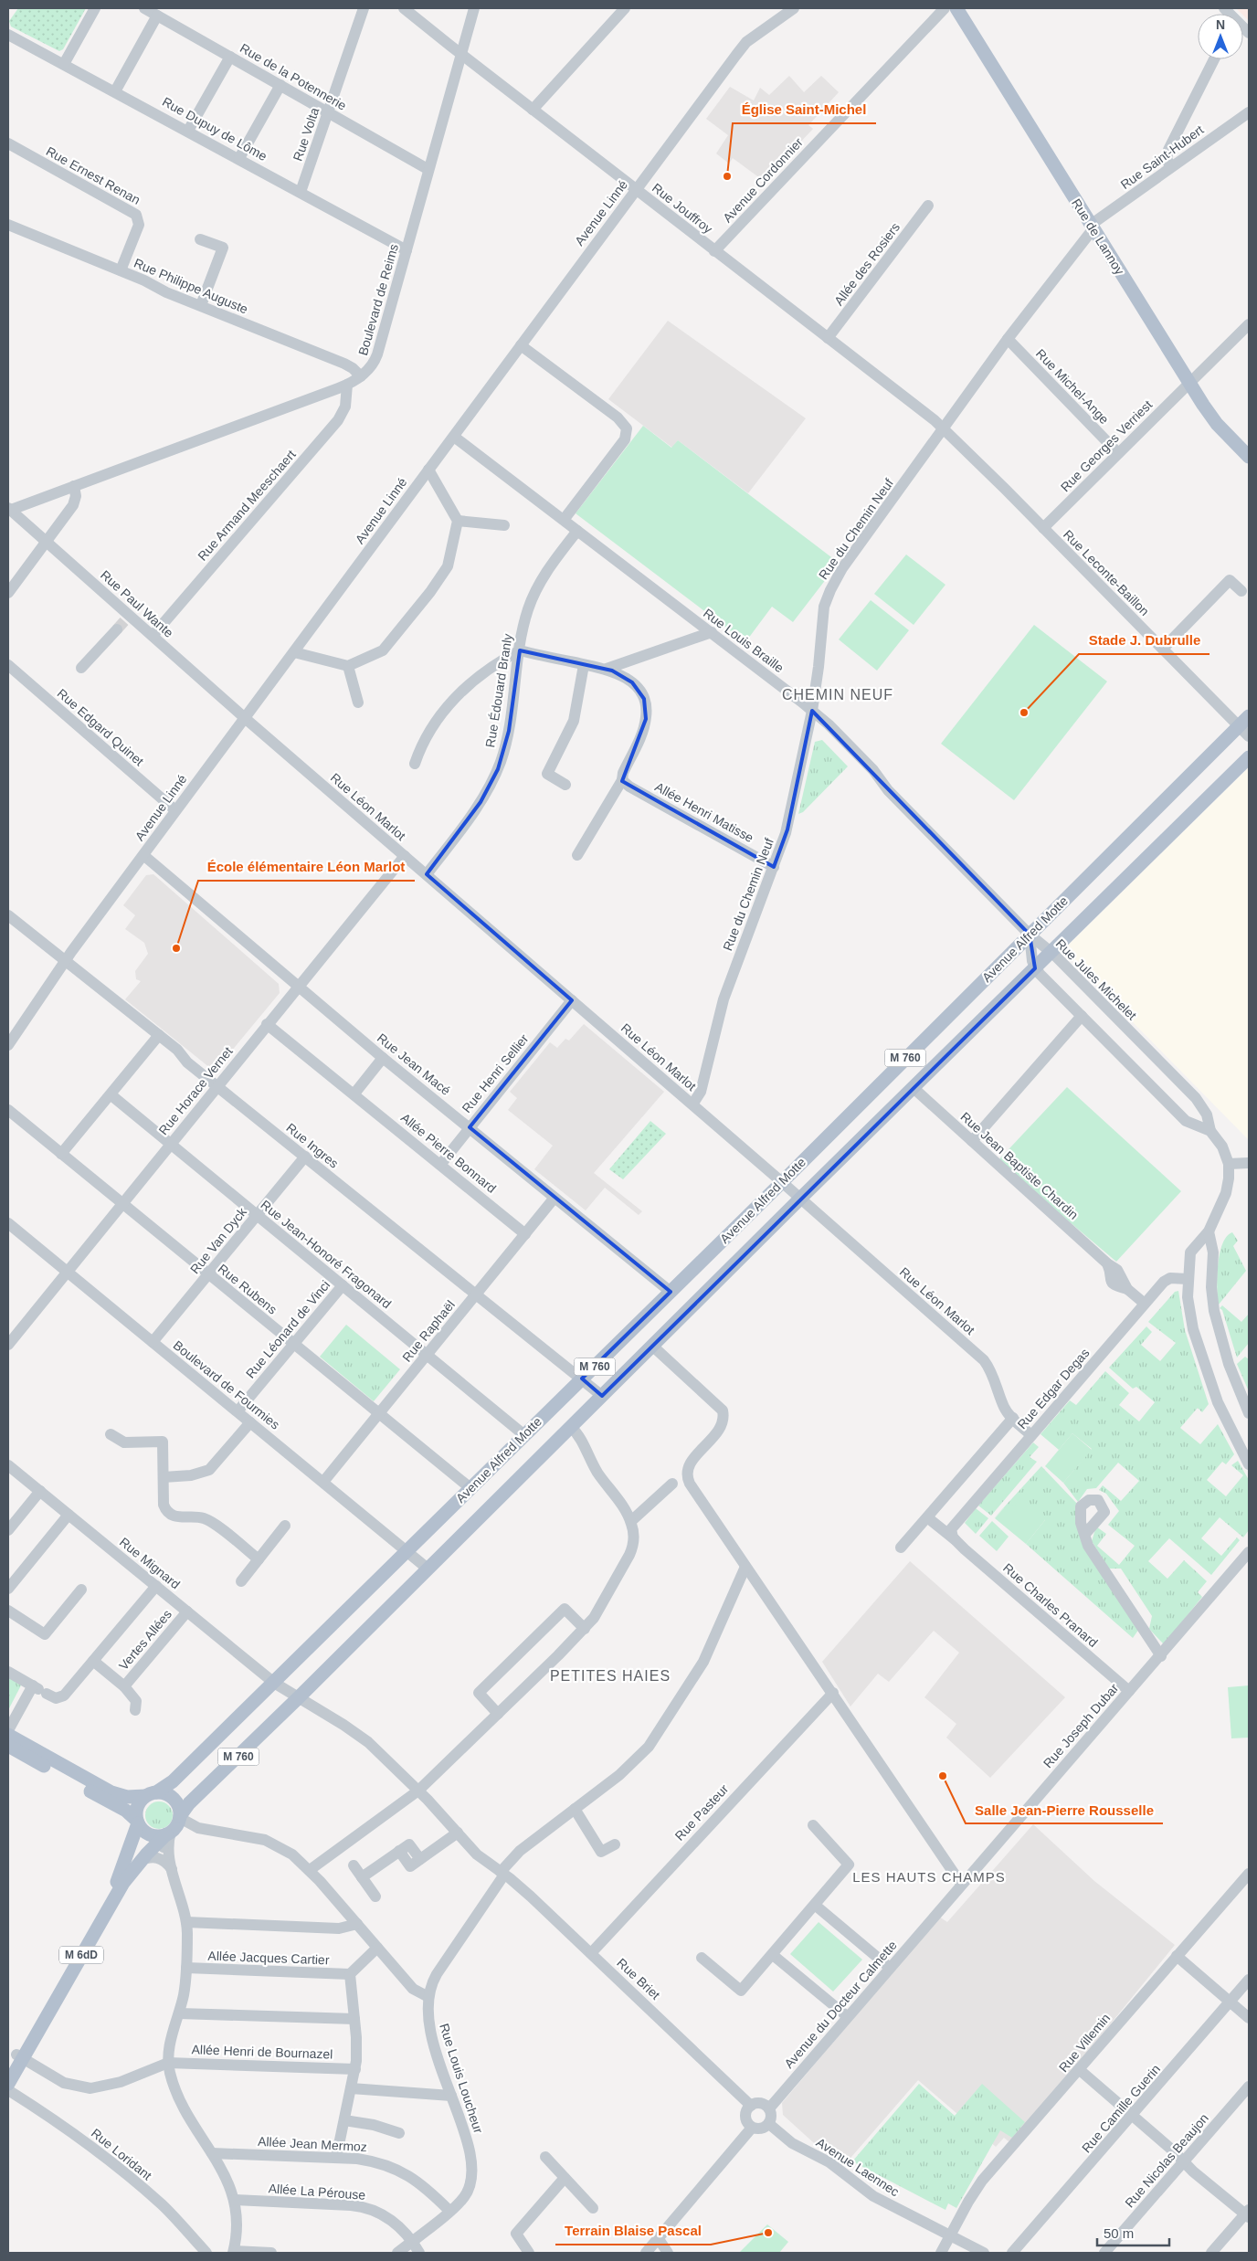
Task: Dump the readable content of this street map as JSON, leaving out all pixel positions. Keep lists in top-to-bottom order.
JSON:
{
  "streets": {
    "main road": [
      "Rue de Lannoy",
      "Avenue Alfred Motte",
      "M 760",
      "M 6dD"
    ],
    "street": [
      "Rue de la Potennerie",
      "Rue Dupuy de Lôme",
      "Rue Volta",
      "Rue Saint-Hubert",
      "Rue Ernest Renan",
      "Avenue Cordonnier",
      "Rue Jouffroy",
      "Avenue Linné",
      "Allée des Rosiers",
      "Rue Philippe Auguste",
      "Boulevard de Reims",
      "Rue Michel-Ange",
      "Rue Georges Verriest",
      "Rue Armand Meeschaert",
      "Rue du Chemin Neuf",
      "Rue Leconte-Baillon",
      "Rue Paul Wante",
      "Rue Louis Braille",
      "Rue Édouard Branly",
      "Rue Edgard Quinet",
      "Rue Léon Marlot",
      "Allée Henri Matisse",
      "Rue Jules Michelet",
      "Rue Jean Macé",
      "Rue Henri Sellier",
      "Rue Horace Vernet",
      "Rue Ingres",
      "Allée Pierre Bonnard",
      "Rue Jean Baptiste Chardin",
      "Rue Van Dyck",
      "Rue Jean-Honoré Fragonard",
      "Rue Rubens",
      "Rue Léonard de Vinci",
      "Rue Raphaël",
      "Boulevard de Fourmies",
      "Rue Edgar Degas",
      "Rue Mignard",
      "Rue Charles Pranard",
      "Vertes Allées",
      "Rue Joseph Dubar",
      "Rue Pasteur",
      "Allée Jacques Cartier",
      "Rue Briet",
      "Avenue du Docteur Calmette",
      "Rue Villemin",
      "Allée Henri de Bournazel",
      "Rue Louis Loucheur",
      "Rue Camille Guerin",
      "Allée Jean Mermoz",
      "Rue Loridant",
      "Rue Nicolas Beaujon",
      "Avenue Laennec",
      "Allée La Pérouse"
    ]
  },
  "crossings": [
    ["Rue de la Potennerie", "Rue Volta"],
    ["Rue de la Potennerie", "Boulevard de Reims"],
    ["Rue Dupuy de Lôme", "Rue Volta"],
    ["Rue Dupuy de Lôme", "Boulevard de Reims"],
    ["Rue Saint-Hubert", "Rue de Lannoy"],
    ["Rue Saint-Hubert", "Rue du Chemin Neuf"],
    ["Rue Ernest Renan", "Rue Philippe Auguste"],
    ["Avenue Cordonnier", "Rue Jouffroy"],
    ["Rue Jouffroy", "Avenue Linné"],
    ["Rue Jouffroy", "Allée des Rosiers"],
    ["Rue Jouffroy", "Boulevard de Reims"],
    ["Rue Jouffroy", "Rue du Chemin Neuf"],
    ["Rue Jouffroy", "Rue Leconte-Baillon"],
    ["Avenue Linné", "Rue Paul Wante"],
    ["Avenue Linné", "Rue Louis Braille"],
    ["Avenue Linné", "Rue Edgard Quinet"],
    ["Avenue Linné", "Rue Léon Marlot"],
    ["Avenue Linné", "Rue Jean Macé"],
    ["Avenue Linné", "Rue Ingres"],
    ["Rue de Lannoy", "Rue Georges Verriest"],
    ["Rue de Lannoy", "Rue du Chemin Neuf"],
    ["Rue Philippe Auguste", "Boulevard de Reims"],
    ["Boulevard de Reims", "Rue Armand Meeschaert"],
    ["Boulevard de Reims", "Rue Paul Wante"],
    ["Rue Michel-Ange", "Rue Georges Verriest"],
    ["Rue Michel-Ange", "Rue du Chemin Neuf"],
    ["Rue Georges Verriest", "Rue Leconte-Baillon"],
    ["Rue Armand Meeschaert", "Rue Paul Wante"],
    ["Rue du Chemin Neuf", "Rue Leconte-Baillon"],
    ["Rue du Chemin Neuf", "Rue Louis Braille"],
    ["Rue du Chemin Neuf", "Rue Léon Marlot"],
    ["Rue du Chemin Neuf", "Allée Henri Matisse"],
    ["Rue Leconte-Baillon", "Avenue Alfred Motte"],
    ["Rue Paul Wante", "Rue Léon Marlot"],
    ["Rue Louis Braille", "Rue Édouard Branly"],
    ["Rue Louis Braille", "Avenue Alfred Motte"],
    ["Rue Louis Braille", "Rue Jules Michelet"],
    ["Rue Édouard Branly", "Rue Léon Marlot"],
    ["Rue Léon Marlot", "Avenue Alfred Motte"],
    ["Rue Léon Marlot", "Rue Henri Sellier"],
    ["Rue Léon Marlot", "Rue Horace Vernet"],
    ["Rue Léon Marlot", "Rue Edgar Degas"],
    ["Avenue Alfred Motte", "Rue Jules Michelet"],
    ["Avenue Alfred Motte", "Rue Jean Macé"],
    ["Avenue Alfred Motte", "Rue Ingres"],
    ["Avenue Alfred Motte", "Rue Jean Baptiste Chardin"],
    ["Avenue Alfred Motte", "Rue Jean-Honoré Fragonard"],
    ["Avenue Alfred Motte", "Rue Rubens"],
    ["Avenue Alfred Motte", "Boulevard de Fourmies"],
    ["Avenue Alfred Motte", "Rue Mignard"],
    ["Avenue Alfred Motte", "M 6dD"],
    ["Avenue Alfred Motte", "Rue Briet"],
    ["Rue Jean Macé", "Rue Henri Sellier"],
    ["Rue Jean Macé", "Rue Horace Vernet"],
    ["Rue Jean Macé", "Rue Raphaël"],
    ["Rue Henri Sellier", "Allée Pierre Bonnard"],
    ["Rue Horace Vernet", "Rue Ingres"],
    ["Rue Horace Vernet", "Allée Pierre Bonnard"],
    ["Rue Horace Vernet", "Rue Jean-Honoré Fragonard"],
    ["Rue Horace Vernet", "Rue Rubens"],
    ["Rue Horace Vernet", "Boulevard de Fourmies"],
    ["Rue Ingres", "Rue Van Dyck"],
    ["Rue Ingres", "Rue Raphaël"],
    ["Allée Pierre Bonnard", "Rue Raphaël"],
    ["Rue Jean Baptiste Chardin", "Rue Edgar Degas"],
    ["Rue Van Dyck", "Rue Jean-Honoré Fragonard"],
    ["Rue Van Dyck", "Rue Rubens"],
    ["Rue Van Dyck", "Boulevard de Fourmies"],
    ["Rue Jean-Honoré Fragonard", "Rue Léonard de Vinci"],
    ["Rue Jean-Honoré Fragonard", "Rue Raphaël"],
    ["Rue Rubens", "Rue Léonard de Vinci"],
    ["Rue Rubens", "Rue Raphaël"],
    ["Rue Léonard de Vinci", "Boulevard de Fourmies"],
    ["Rue Raphaël", "Boulevard de Fourmies"],
    ["Rue Edgar Degas", "Rue Charles Pranard"],
    ["Rue Mignard", "Vertes Allées"],
    ["Rue Charles Pranard", "Rue Joseph Dubar"],
    ["Rue Joseph Dubar", "Avenue du Docteur Calmette"],
    ["Rue Pasteur", "Rue Briet"],
    ["Rue Briet", "Avenue du Docteur Calmette"],
    ["Rue Briet", "Rue Louis Loucheur"],
    ["Rue Briet", "Avenue Laennec"],
    ["Avenue du Docteur Calmette", "Avenue Laennec"],
    ["Rue Villemin", "Avenue Laennec"],
    ["Rue Louis Loucheur", "Allée Jean Mermoz"],
    ["Rue Louis Loucheur", "Allée La Pérouse"]
  ],
  "districts": ["CHEMIN NEUF", "PETITES HAIES", "LES HAUTS CHAMPS"],
  "places": [
    "Église Saint-Michel",
    "Stade J. Dubrulle",
    "École élémentaire Léon Marlot",
    "Salle Jean-Pierre Rousselle",
    "Terrain Blaise Pascal"
  ],
  "scale_bar": "50 m",
  "north": "top"
}
